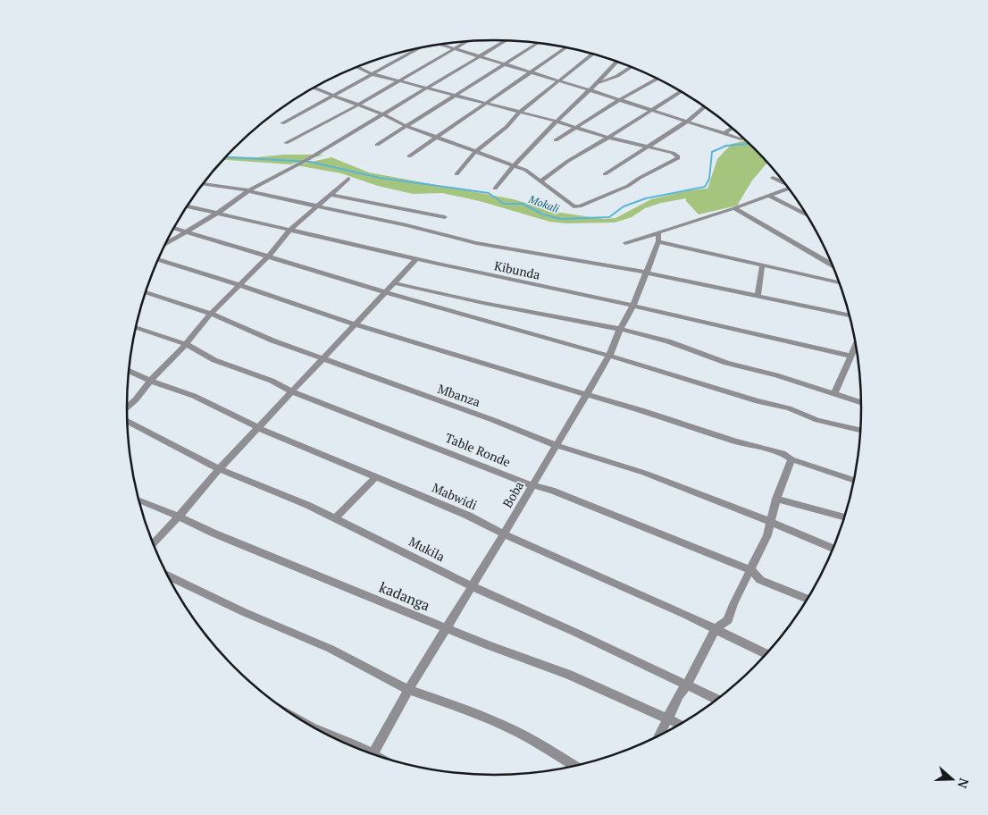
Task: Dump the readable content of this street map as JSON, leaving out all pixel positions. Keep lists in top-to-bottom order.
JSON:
{
  "streets": {
    "street": [
      "Kibunda",
      "Mbanza",
      "Table Ronde",
      "Boba",
      "Mabwidi",
      "Mukila",
      "kadanga"
    ]
  },
  "crossings": [
    ["Kibunda", "Boba"],
    ["Mbanza", "Boba"],
    ["Table Ronde", "Boba"],
    ["Boba", "Mabwidi"],
    ["Boba", "Mukila"],
    ["Boba", "kadanga"]
  ],
  "water": ["Mokali"],
  "north": "right"
}
